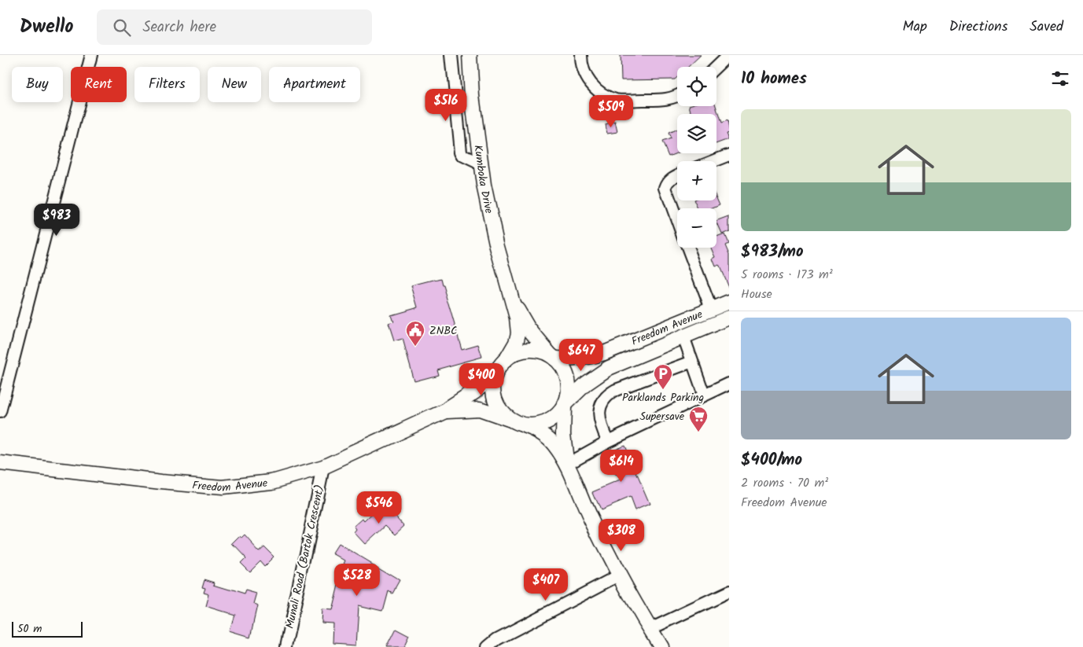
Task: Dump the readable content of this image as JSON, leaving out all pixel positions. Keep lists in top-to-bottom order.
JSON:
{
  "streets": {
    "main road": ["Kumboka Drive", "Freedom Avenue"],
    "street": ["Munali Road (Bartok Crescent)"]
  },
  "crossings": [
    ["Kumboka Drive", "Freedom Avenue"],
    ["Freedom Avenue", "Munali Road (Bartok Crescent)"]
  ],
  "places": {
    "public building": ["ZNBC"],
    "parking": ["Parklands Parking"],
    "supermarket": ["Supersave"]
  },
  "scale_bar": "50 m",
  "page": {
    "header": "Dwello",
    "search": "Search here",
    "nav": ["Map", "Directions", "Saved"],
    "heading": "10 homes",
    "map_buttons": ["+", "−"],
    "chip": [
      "Buy",
      "Rent",
      "Filters",
      "New",
      "Apartment"
    ],
    "price": [
      "$516",
      "$509",
      "$983",
      "$647",
      "$400",
      "$614",
      "$546",
      "$308",
      "$528",
      "$407"
    ],
    "list": [
      {
        "name": "$983/mo",
        "note": "5 rooms · 173 m² · House"
      },
      {
        "name": "$400/mo",
        "note": "2 rooms · 70 m² · Freedom Avenue"
      }
    ],
    "scale": "50 m"
  }
}
